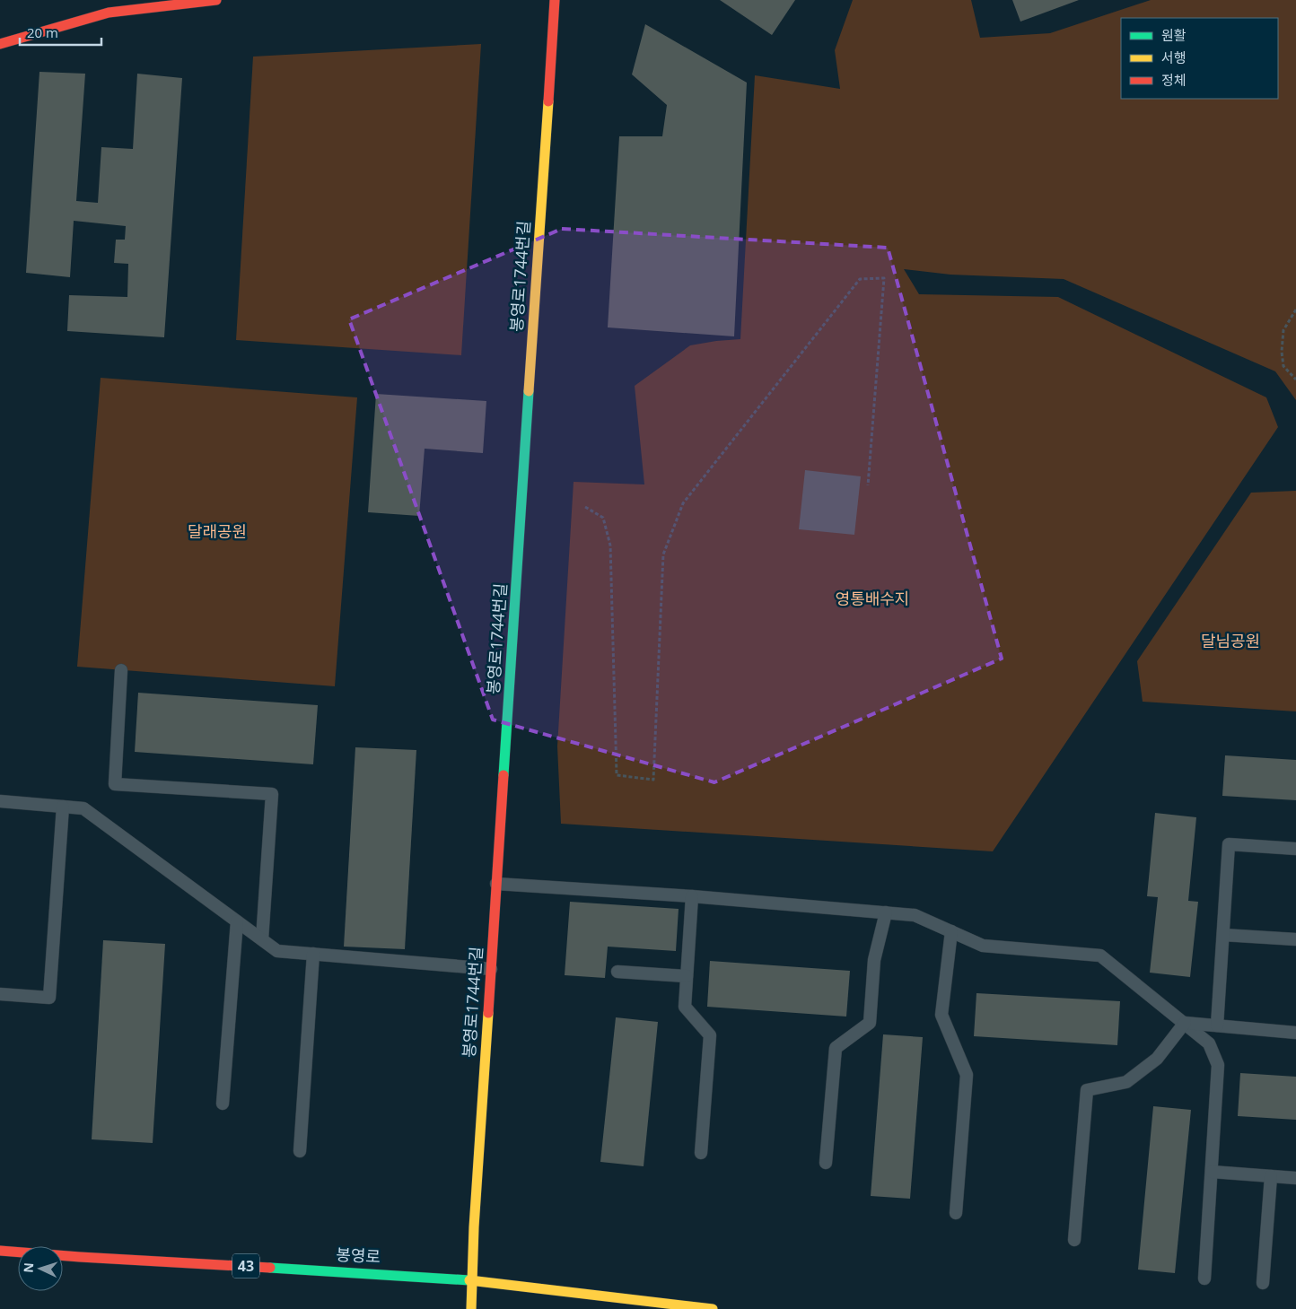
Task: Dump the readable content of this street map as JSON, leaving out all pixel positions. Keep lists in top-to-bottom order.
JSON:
{
  "streets": {
    "street": ["봉영로1744번길", "봉영로", "43"]
  },
  "crossings": [
    ["봉영로1744번길", "봉영로"]
  ],
  "parks": ["달래공원", "영통배수지", "달님공원"],
  "legend": ["원활", "서행", "정체"],
  "scale_bar": "20 m",
  "north": "left"
}
